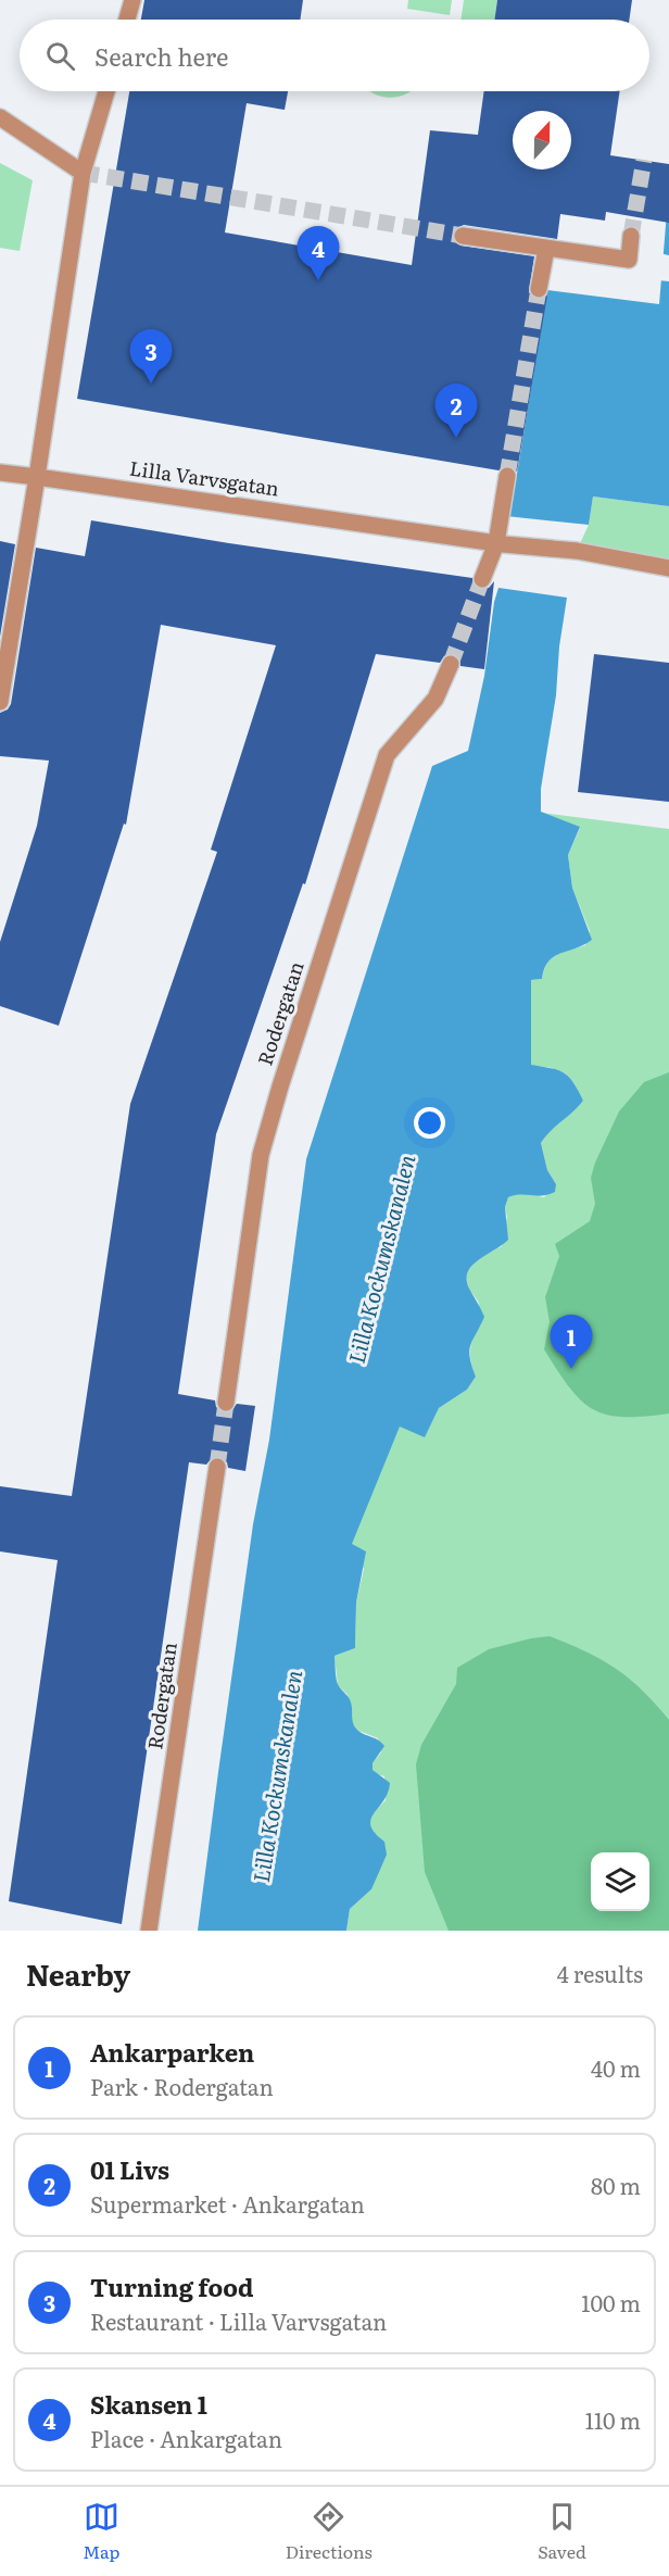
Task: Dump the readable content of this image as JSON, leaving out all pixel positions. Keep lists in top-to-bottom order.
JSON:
{
  "streets": {
    "street": ["Lilla Varvsgatan", "Rodergatan"]
  },
  "water": ["Lilla Kockumskanalen"],
  "north": "top",
  "page": {
    "search": "Search here",
    "pins": [
      "4",
      "3",
      "2",
      "1"
    ],
    "heading": ["Nearby", "4 results"],
    "list": [
      {
        "mark": "1",
        "name": "Ankarparken",
        "note": "Park · Rodergatan",
        "value": "40 m"
      },
      {
        "mark": "2",
        "name": "01 Livs",
        "note": "Supermarket · Ankargatan",
        "value": "80 m"
      },
      {
        "mark": "3",
        "name": "Turning food",
        "note": "Restaurant · Lilla Varvsgatan",
        "value": "100 m"
      },
      {
        "mark": "4",
        "name": "Skansen 1",
        "note": "Place · Ankargatan",
        "value": "110 m"
      }
    ],
    "nav": ["Map", "Directions", "Saved"]
  }
}
